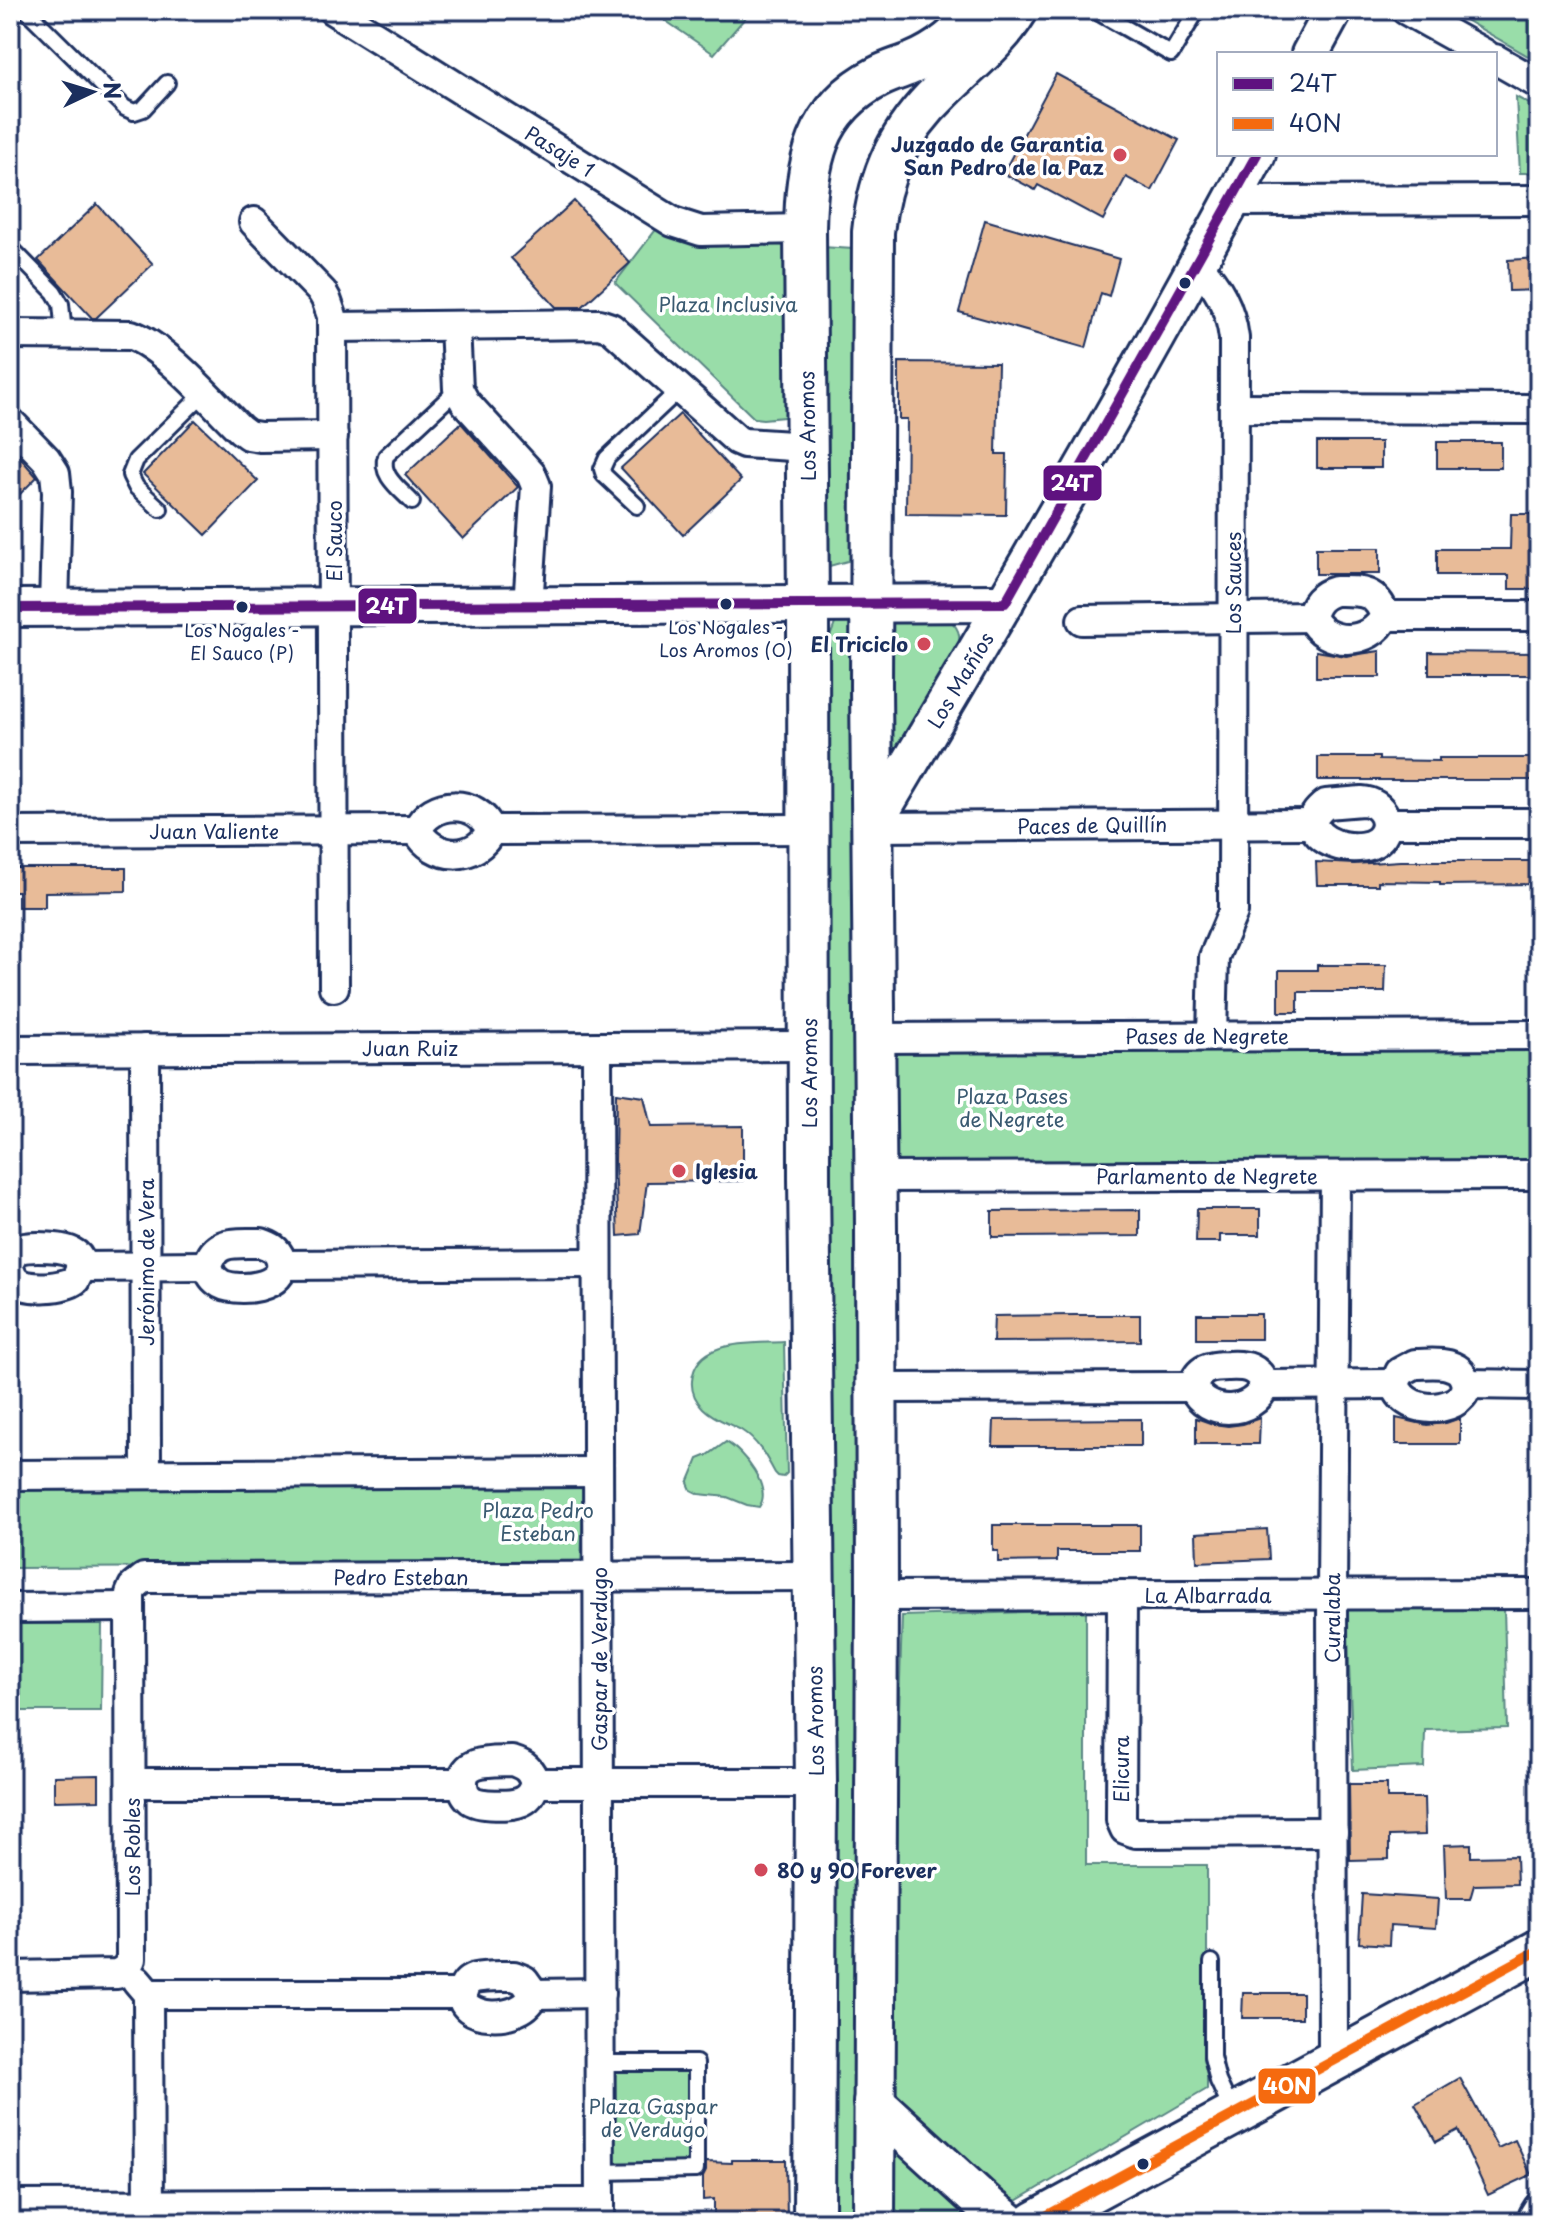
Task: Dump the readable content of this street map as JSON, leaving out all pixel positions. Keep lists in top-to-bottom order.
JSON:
{
  "streets": {
    "main road": ["Los Aromos"],
    "street": [
      "Pasaje 1",
      "El Sauco",
      "Los Sauces",
      "Los Mañíos",
      "Paces de Quillín",
      "Juan Valiente",
      "Pases de Negrete",
      "Juan Ruiz",
      "Parlamento de Negrete",
      "Jerónimo de Vera",
      "Pedro Esteban",
      "La Albarrada",
      "Curalaba",
      "Gaspar de Verdugo",
      "Elicura",
      "Los Robles"
    ]
  },
  "crossings": [
    ["Pasaje 1", "Los Aromos"],
    ["Los Aromos", "Juan Ruiz"],
    ["Los Aromos", "Pedro Esteban"],
    ["El Sauco", "Juan Valiente"],
    ["Los Sauces", "Los Mañíos"],
    ["Los Sauces", "Paces de Quillín"],
    ["Los Sauces", "Pases de Negrete"],
    ["Los Mañíos", "Paces de Quillín"],
    ["Juan Ruiz", "Jerónimo de Vera"],
    ["Juan Ruiz", "Gaspar de Verdugo"],
    ["Parlamento de Negrete", "Curalaba"],
    ["Pedro Esteban", "Gaspar de Verdugo"],
    ["Pedro Esteban", "Los Robles"],
    ["La Albarrada", "Curalaba"],
    ["La Albarrada", "Elicura"],
    ["Curalaba", "Elicura"]
  ],
  "parks": [
    "Plaza Inclusiva",
    "Plaza Pases de Negrete",
    "Plaza Pedro Esteban",
    "Plaza Gaspar de Verdugo"
  ],
  "places": [
    "Juzgado de Garantia San Pedro de la Paz",
    "Los Nogales - Los Aromos (O)",
    "Los Nogales - El Sauco (P)",
    "El Triciclo",
    "Iglesia",
    "80 y 90 Forever"
  ],
  "lines": ["transit line 24T", "transit line 40N"],
  "legend": ["24T", "40N"],
  "north": "right"
}
